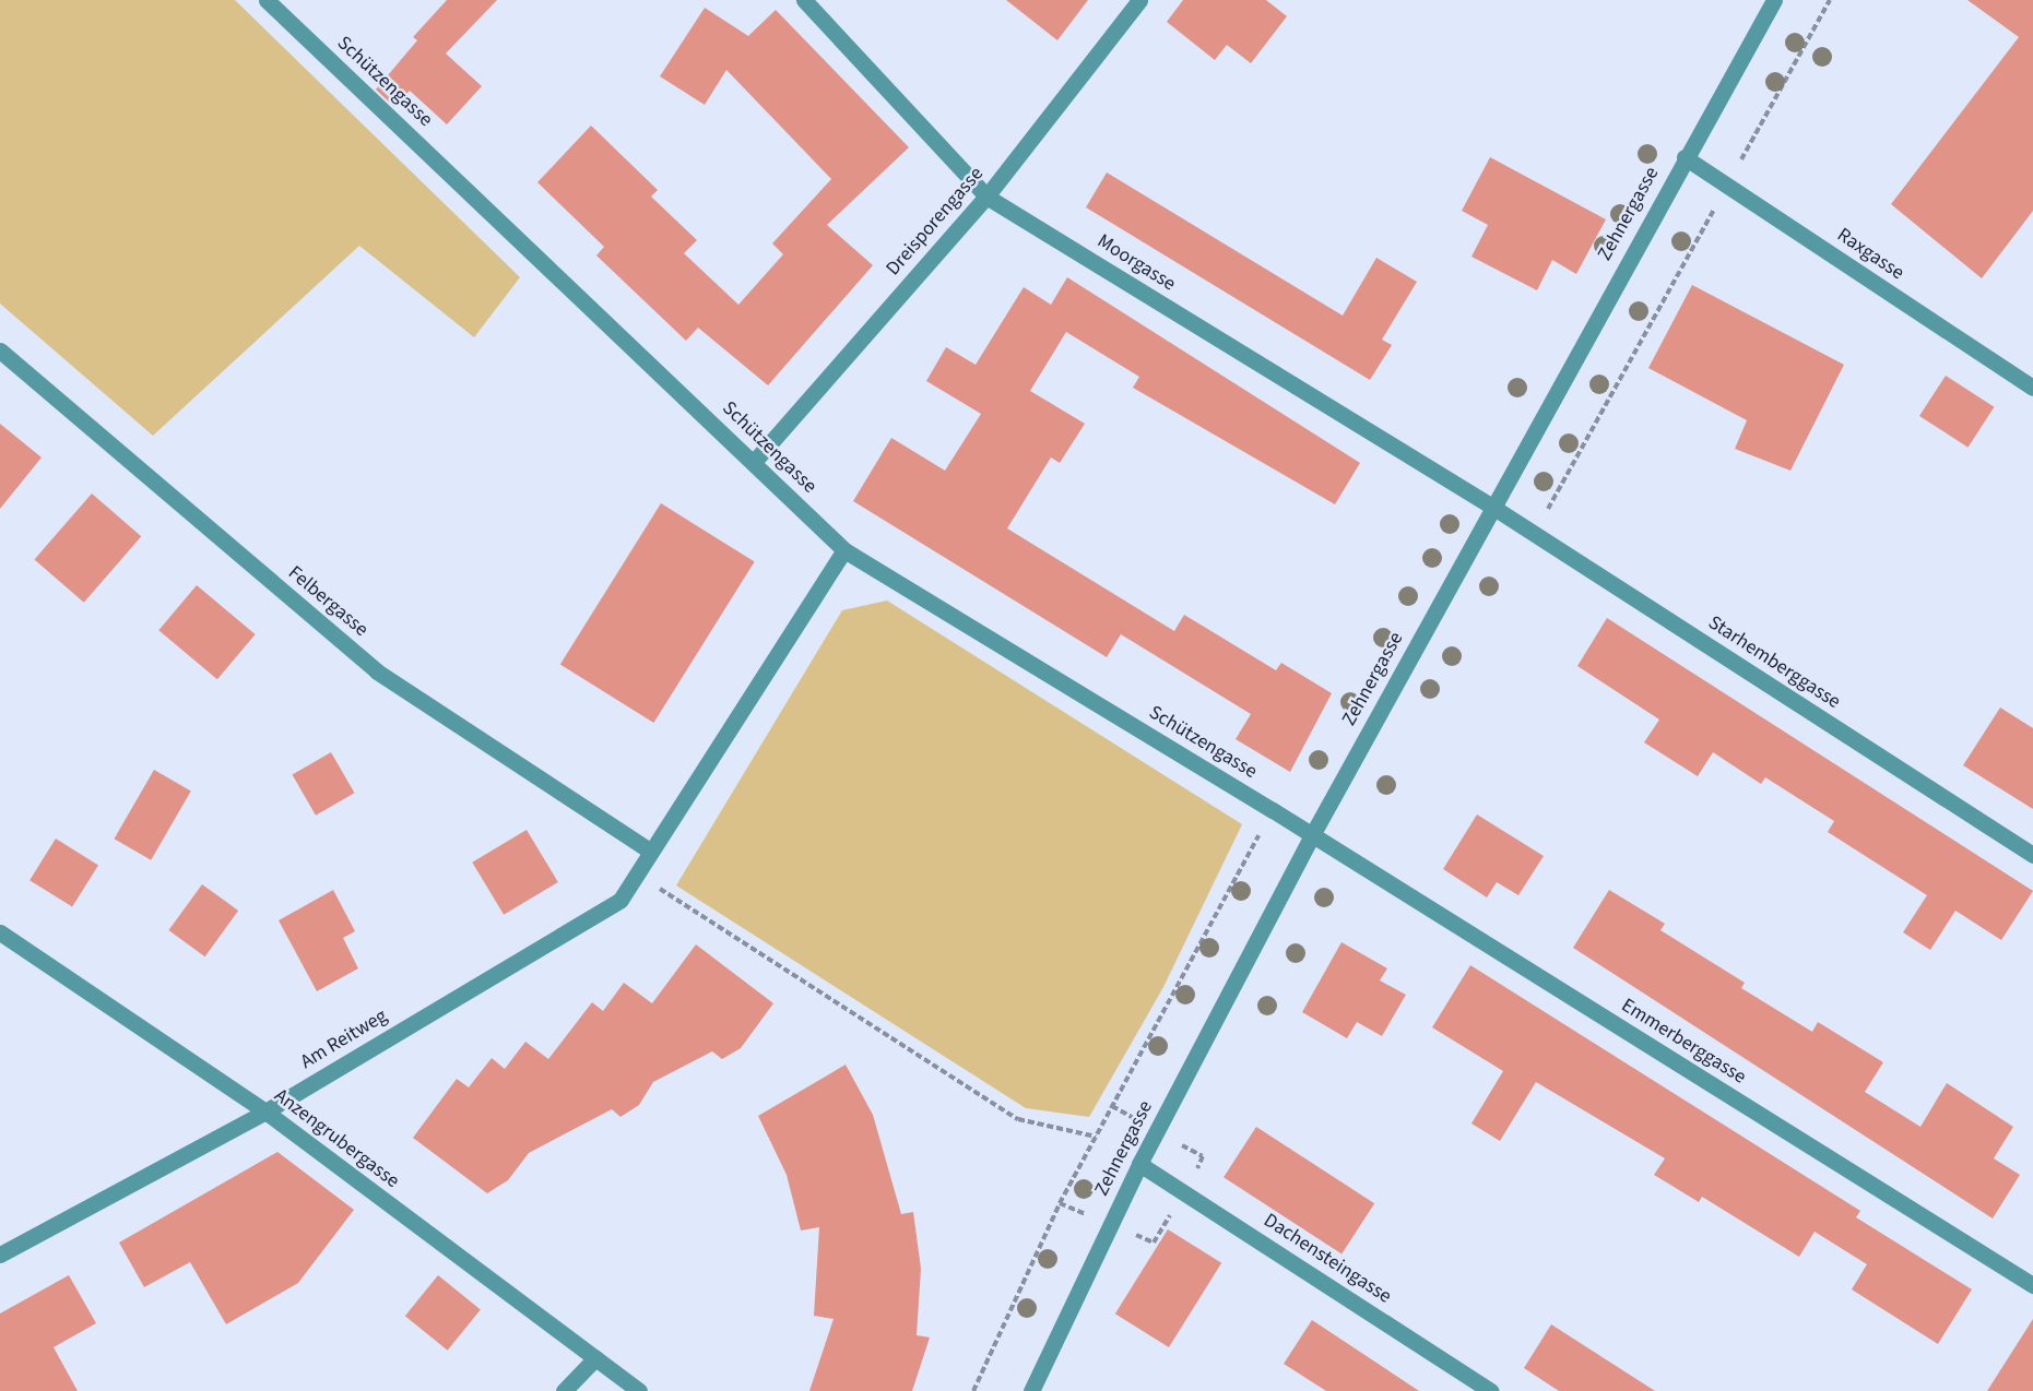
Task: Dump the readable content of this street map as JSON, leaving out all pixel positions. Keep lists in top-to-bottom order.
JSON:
{
  "streets": {
    "street": [
      "Schützengasse",
      "Zehnergasse",
      "Dreisporengasse",
      "Raxgasse",
      "Moorgasse",
      "Felbergasse",
      "Starhemberggasse",
      "Am Reitweg",
      "Emmerberggasse",
      "Anzengrubergasse",
      "Dachensteingasse"
    ]
  },
  "crossings": [
    ["Schützengasse", "Zehnergasse"],
    ["Schützengasse", "Dreisporengasse"],
    ["Schützengasse", "Am Reitweg"],
    ["Schützengasse", "Emmerberggasse"],
    ["Zehnergasse", "Raxgasse"],
    ["Zehnergasse", "Moorgasse"],
    ["Zehnergasse", "Starhemberggasse"],
    ["Zehnergasse", "Emmerberggasse"],
    ["Zehnergasse", "Dachensteingasse"],
    ["Dreisporengasse", "Moorgasse"],
    ["Moorgasse", "Starhemberggasse"],
    ["Felbergasse", "Am Reitweg"],
    ["Am Reitweg", "Anzengrubergasse"]
  ]
}
